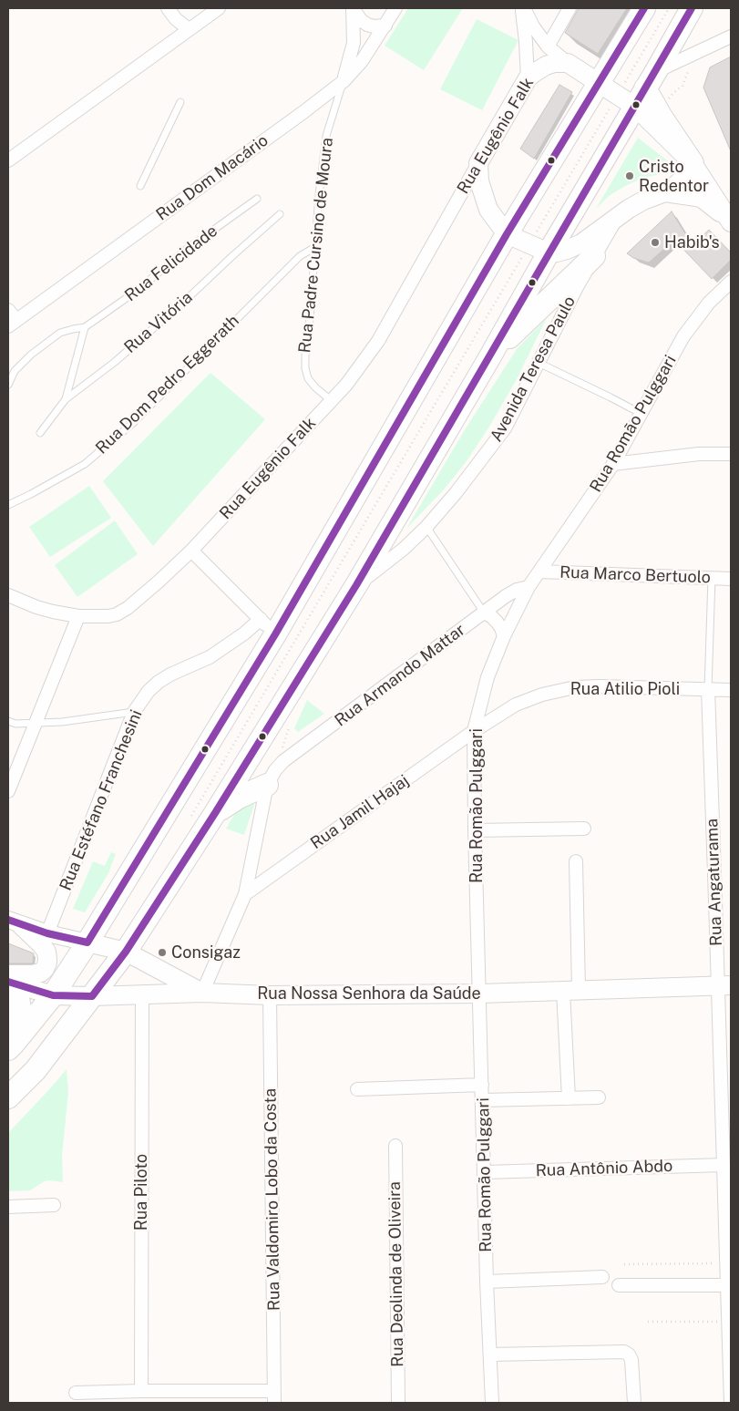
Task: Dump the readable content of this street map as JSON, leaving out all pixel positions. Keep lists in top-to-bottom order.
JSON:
{
  "streets": {
    "main road": ["Rua Eugênio Falk", "Avenida Teresa Paulo", "Rua Nossa Senhora da Saúde"],
    "street": [
      "Rua Dom Macário",
      "Rua Romão Pulggari",
      "Rua Marco Bertuolo",
      "Rua Armando Mattar",
      "Rua Atilio Pioli",
      "Rua Estéfano Franchesini",
      "Rua Jamil Hajaj",
      "Rua Angaturama",
      "Rua Antônio Abdo",
      "Rua Piloto",
      "Rua Valdomiro Lobo da Costa",
      "Rua Deolinda de Oliveira"
    ],
    "lane": [
      "Rua Padre Cursino de Moura",
      "Rua Felicidade",
      "Rua Vitória",
      "Rua Dom Pedro Eggerath"
    ]
  },
  "crossings": [
    ["Rua Eugênio Falk", "Rua Padre Cursino de Moura"],
    ["Rua Dom Macário", "Rua Padre Cursino de Moura"],
    ["Rua Padre Cursino de Moura", "Rua Dom Pedro Eggerath"],
    ["Rua Romão Pulggari", "Rua Marco Bertuolo"],
    ["Rua Romão Pulggari", "Rua Armando Mattar"],
    ["Rua Romão Pulggari", "Rua Atilio Pioli"],
    ["Rua Romão Pulggari", "Rua Jamil Hajaj"],
    ["Rua Romão Pulggari", "Rua Nossa Senhora da Saúde"],
    ["Rua Romão Pulggari", "Rua Antônio Abdo"],
    ["Rua Atilio Pioli", "Rua Jamil Hajaj"],
    ["Rua Atilio Pioli", "Rua Angaturama"],
    ["Rua Angaturama", "Rua Nossa Senhora da Saúde"],
    ["Rua Angaturama", "Rua Antônio Abdo"],
    ["Rua Nossa Senhora da Saúde", "Rua Piloto"],
    ["Rua Nossa Senhora da Saúde", "Rua Valdomiro Lobo da Costa"]
  ],
  "places": ["Cristo Redentor", "Habib's", "Consigaz"]
}
